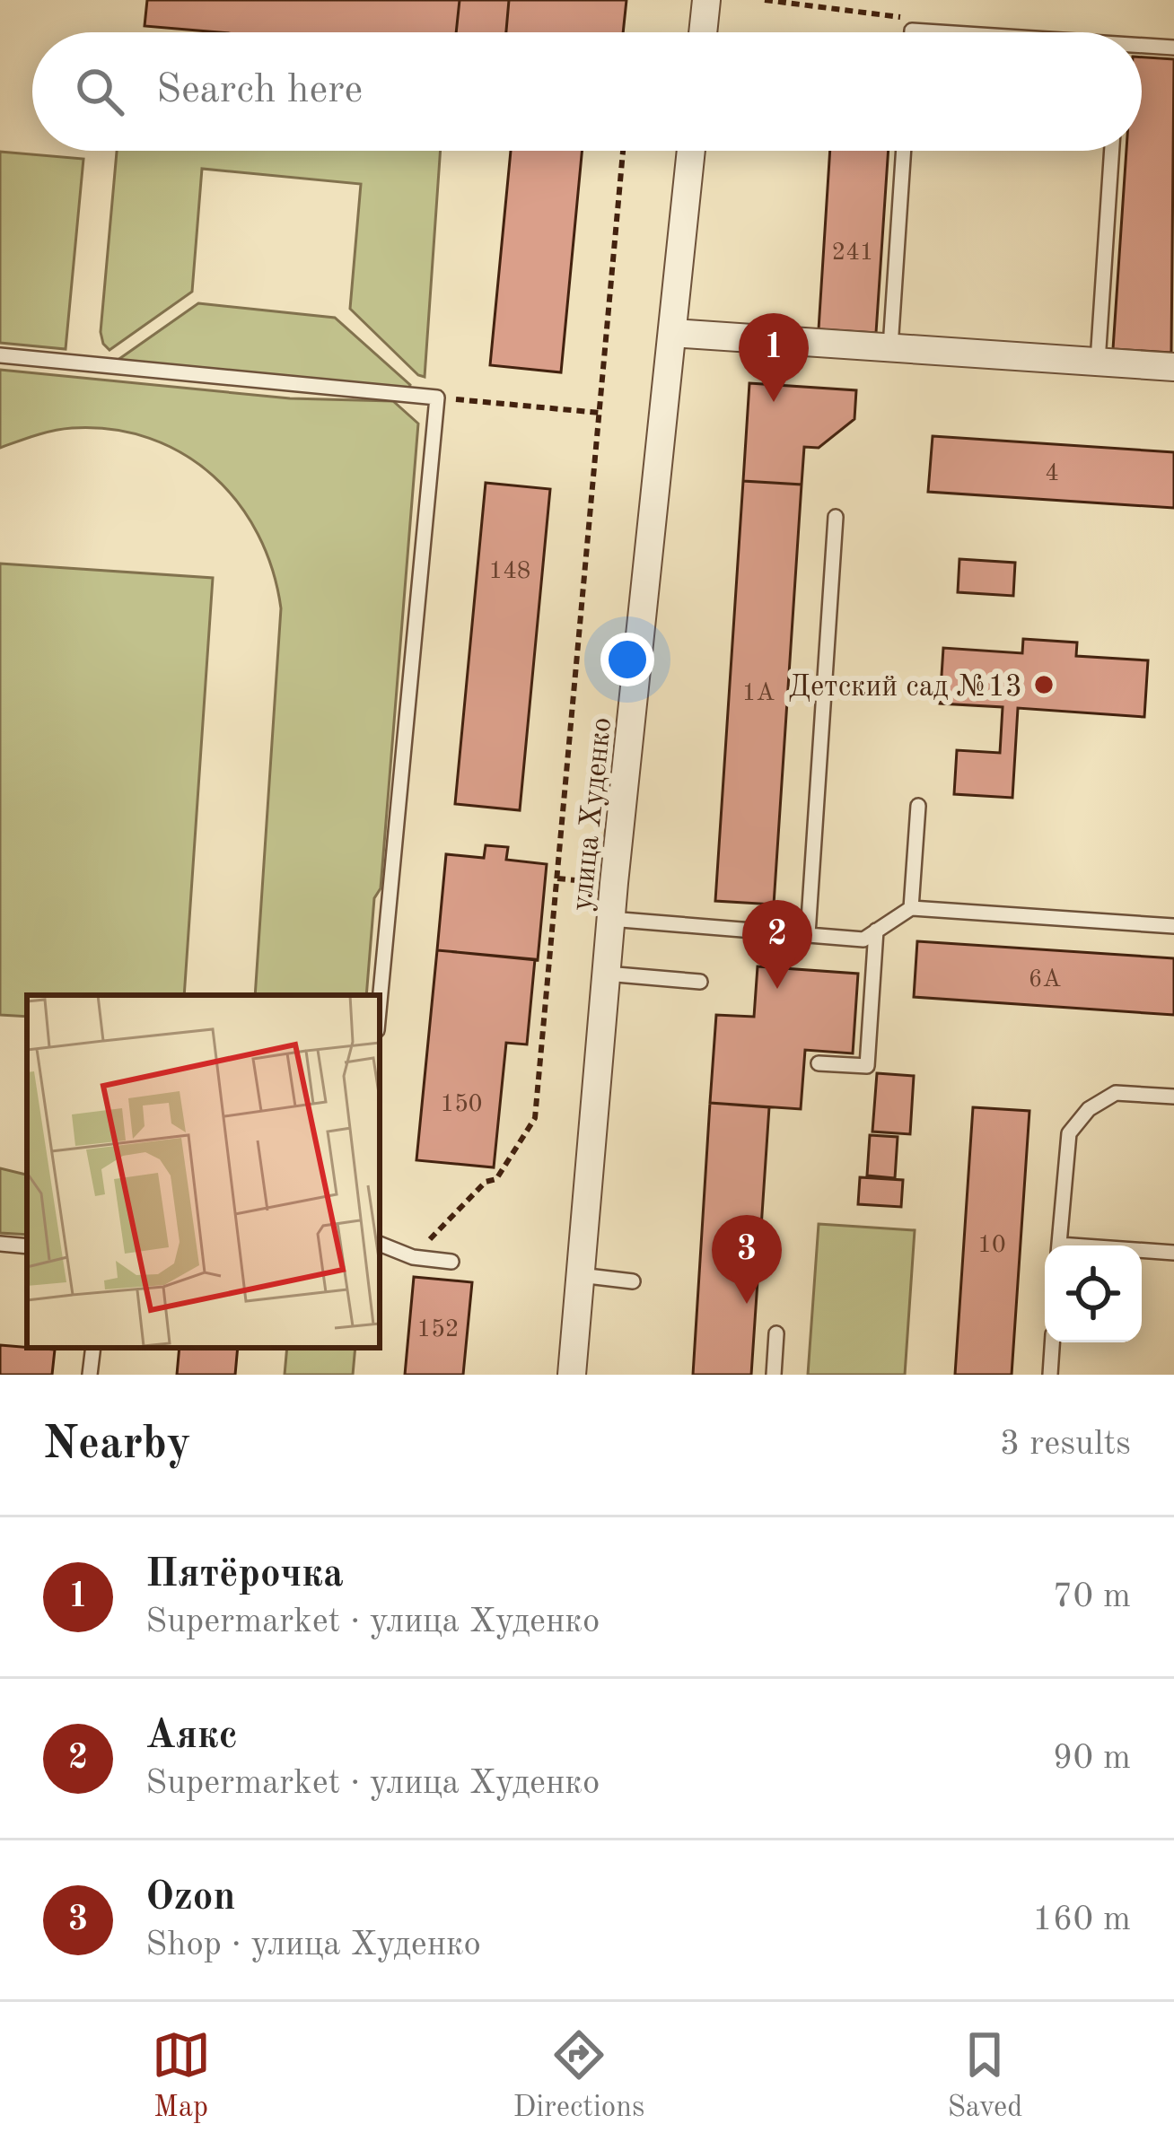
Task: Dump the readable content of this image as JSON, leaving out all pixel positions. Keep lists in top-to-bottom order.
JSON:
{
  "streets": {
    "street": ["улица Худенко"]
  },
  "places": ["Детский сад №13"],
  "house_numbers": [
    "241",
    "4",
    "148",
    "1А",
    "6А",
    "150",
    "10",
    "152"
  ],
  "page": {
    "search": "Search here",
    "pins": ["1", "2", "3"],
    "heading": ["Nearby", "3 results"],
    "list": [
      {
        "mark": "1",
        "name": "Пятёрочка",
        "note": "Supermarket · улица Худенко",
        "value": "70 m"
      },
      {
        "mark": "2",
        "name": "Аякс",
        "note": "Supermarket · улица Худенко",
        "value": "90 m"
      },
      {
        "mark": "3",
        "name": "Ozon",
        "note": "Shop · улица Худенко",
        "value": "160 m"
      }
    ],
    "nav": ["Map", "Directions", "Saved"]
  }
}
